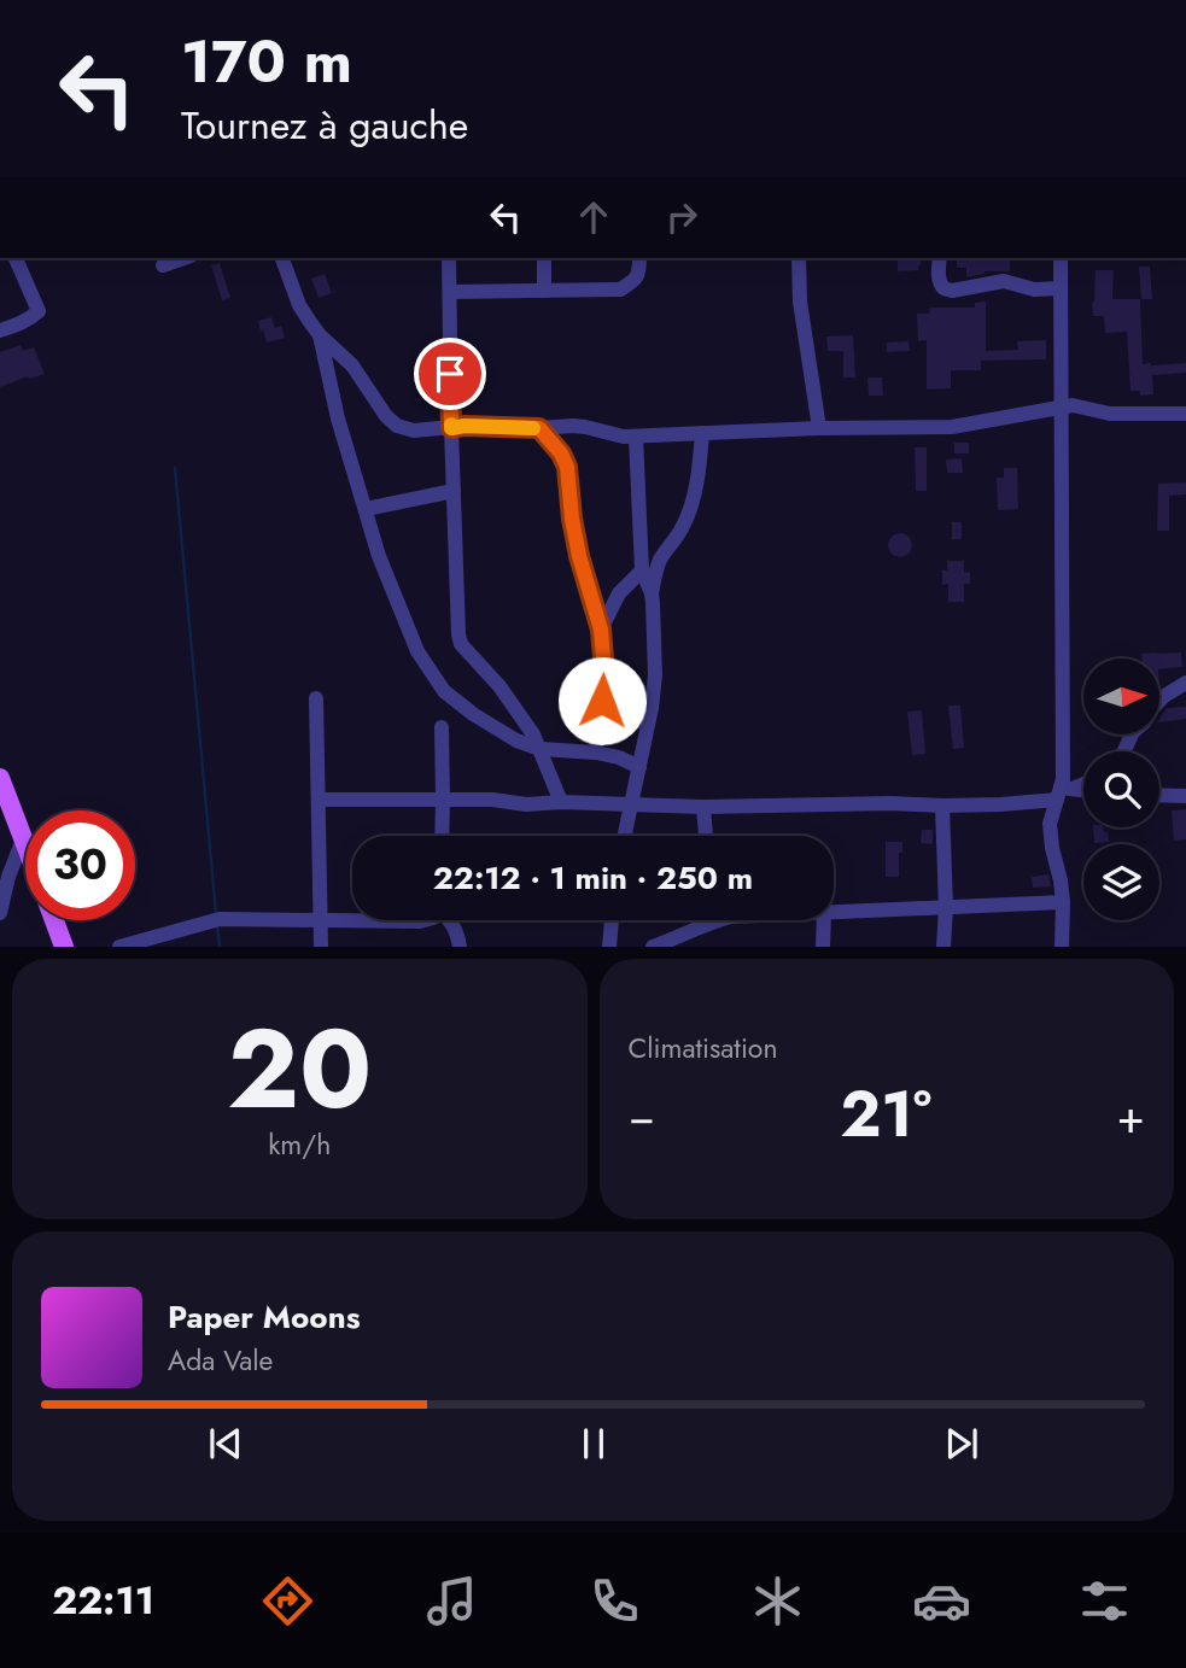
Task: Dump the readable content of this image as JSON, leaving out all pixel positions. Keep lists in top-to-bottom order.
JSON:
{
  "north": "right",
  "page": {
    "turn": ["170 m", "Tournez à gauche"],
    "limit": "30",
    "trip": "22:12 · 1 min · 250 m",
    "tile": [
      ["20", "km/h"],
      "Climatisation"
    ],
    "heat": ["−", "21°", "+"],
    "song": ["Paper Moons", "Ada Vale"],
    "tabs": "22:11"
  }
}
